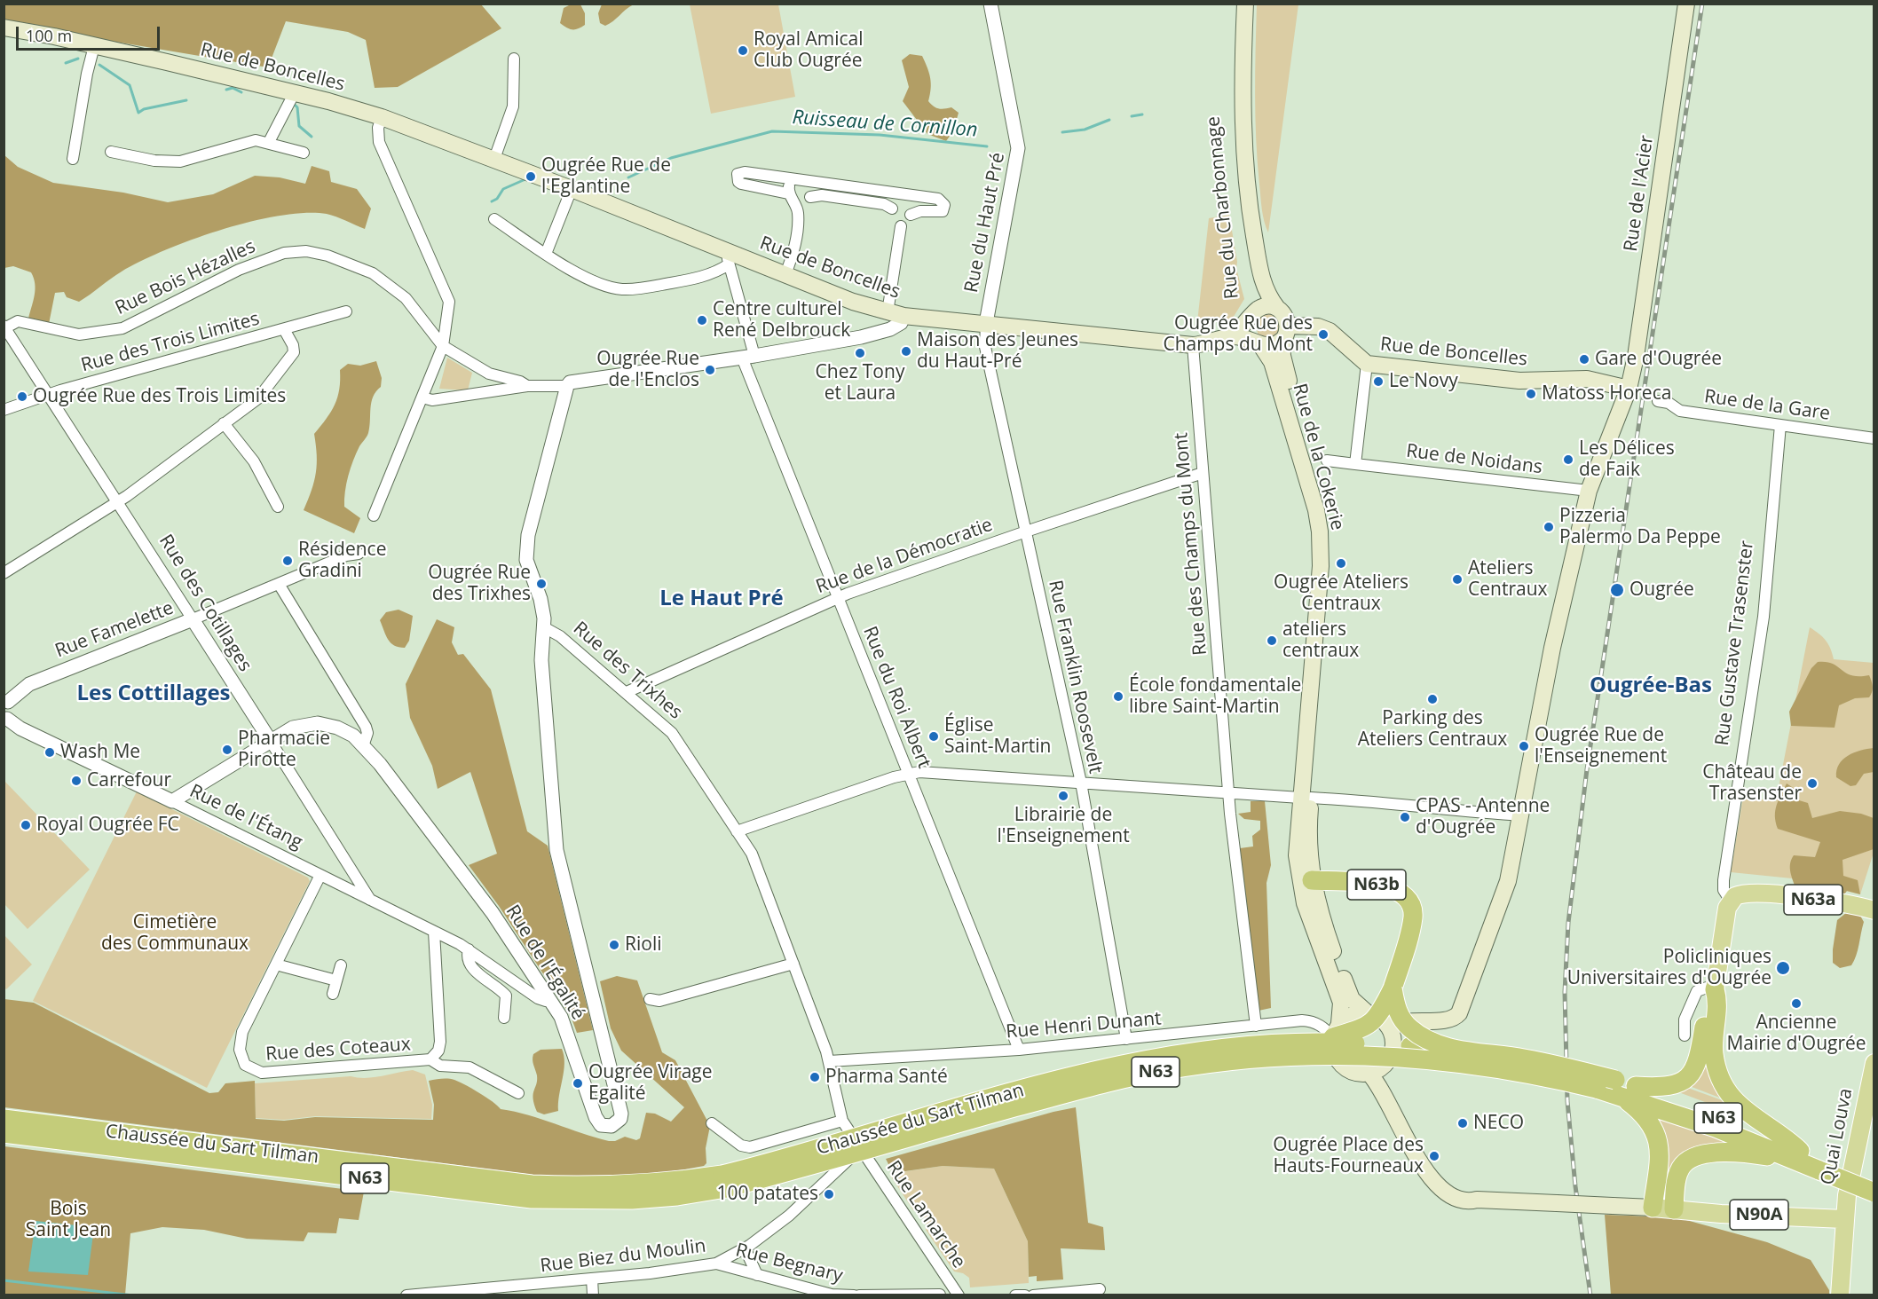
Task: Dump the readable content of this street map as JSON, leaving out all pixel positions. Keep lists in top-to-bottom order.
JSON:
{
  "streets": {
    "highway": ["N63b", "N63", "Chaussée du Sart Tilman"],
    "main road": [
      "Rue de Boncelles",
      "Rue de l'Acier",
      "Rue du Charbonnage",
      "Rue de la Cokerie",
      "Rue Gustave Trasenster",
      "N63a",
      "Quai Louva",
      "N90A"
    ],
    "street": [
      "Rue du Haut Pré",
      "Rue Bois Hézalles",
      "Rue des Trois Limites",
      "Rue de la Gare",
      "Rue de Noidans",
      "Rue des Champs du Mont",
      "Rue de la Démocratie",
      "Rue des Cotillages",
      "Rue Famelette",
      "Rue des Trixhes",
      "Rue Franklin Roosevelt",
      "Rue du Roi Albert",
      "Rue de l'Étang",
      "Rue de l'Égalité",
      "Rue Henri Dunant",
      "Rue des Coteaux",
      "Rue Lamarche",
      "Rue Biez du Moulin",
      "Rue Begnary"
    ]
  },
  "crossings": [
    ["Rue de Boncelles", "Rue de l'Acier"],
    ["Rue de Boncelles", "Rue du Charbonnage"],
    ["Rue de Boncelles", "Rue du Haut Pré"],
    ["Rue de Boncelles", "Rue de la Cokerie"],
    ["Rue de Boncelles", "Rue des Champs du Mont"],
    ["Rue de Boncelles", "Rue Franklin Roosevelt"],
    ["Rue de Boncelles", "Rue du Roi Albert"],
    ["Rue de l'Acier", "Rue de la Cokerie"],
    ["Rue de l'Acier", "Rue de Noidans"],
    ["Rue du Charbonnage", "Rue de la Cokerie"],
    ["Rue du Haut Pré", "Rue Franklin Roosevelt"],
    ["Rue Bois Hézalles", "Rue des Cotillages"],
    ["Rue des Trois Limites", "Rue des Cotillages"],
    ["Rue de la Gare", "Rue Gustave Trasenster"],
    ["Rue de la Cokerie", "N63b"],
    ["Rue des Champs du Mont", "Rue de la Démocratie"],
    ["Rue des Champs du Mont", "Rue Henri Dunant"],
    ["Rue de la Démocratie", "Rue des Trixhes"],
    ["Rue de la Démocratie", "Rue Franklin Roosevelt"],
    ["Rue de la Démocratie", "Rue du Roi Albert"],
    ["Rue des Cotillages", "Rue Famelette"],
    ["Rue des Cotillages", "Rue de l'Étang"],
    ["Rue des Cotillages", "Rue de l'Égalité"],
    ["Rue Famelette", "Rue de l'Étang"],
    ["Rue Gustave Trasenster", "N63a"],
    ["Rue des Trixhes", "Rue de l'Égalité"],
    ["Rue des Trixhes", "Rue Henri Dunant"],
    ["Rue Franklin Roosevelt", "Rue Henri Dunant"],
    ["Rue du Roi Albert", "Rue Henri Dunant"],
    ["Rue de l'Étang", "Rue de l'Égalité"],
    ["Rue Henri Dunant", "Chaussée du Sart Tilman"],
    ["N63", "Chaussée du Sart Tilman"],
    ["Quai Louva", "N90A"],
    ["Rue Lamarche", "Rue Biez du Moulin"],
    ["Rue Biez du Moulin", "Rue Begnary"]
  ],
  "districts": ["Le Haut Pré", "Ougrée-Bas", "Les Cottillages"],
  "water": ["Ruisseau de Cornillon"],
  "parks": ["Cimetière des Communaux", "Bois Saint Jean"],
  "places": [
    "Royal Amical Club Ougrée",
    "Ougrée Rue de l'Eglantine",
    "Centre culturel René Delbrouck",
    "Ougrée Rue des Champs du Mont",
    "Maison des Jeunes du Haut-Pré",
    "Chez Tony et Laura",
    "Gare d'Ougrée",
    "Ougrée Rue de l'Enclos",
    "Le Novy",
    "Matoss Horeca",
    "Ougrée Rue des Trois Limites",
    "Les Délices de Faik",
    "Pizzeria Palermo Da Peppe",
    "Résidence Gradini",
    "Ougrée Ateliers Centraux",
    "Ateliers Centraux",
    "Ougrée Rue des Trixhes",
    "Ougrée",
    "ateliers centraux",
    "École fondamentale libre Saint-Martin",
    "Parking des Ateliers Centraux",
    "Église Saint-Martin",
    "Ougrée Rue de l'Enseignement",
    "Pharmacie Pirotte",
    "Wash Me",
    "Carrefour",
    "Château de Trasenster",
    "Librairie de l'Enseignement",
    "CPAS - Antenne d'Ougrée",
    "Royal Ougrée FC",
    "Rioli",
    "Policliniques Universitaires d'Ougrée",
    "Ancienne Mairie d'Ougrée",
    "Pharma Santé",
    "Ougrée Virage Egalité",
    "NECO",
    "Ougrée Place des Hauts-Fourneaux",
    "100 patates"
  ],
  "scale_bar": "100 m"
}
